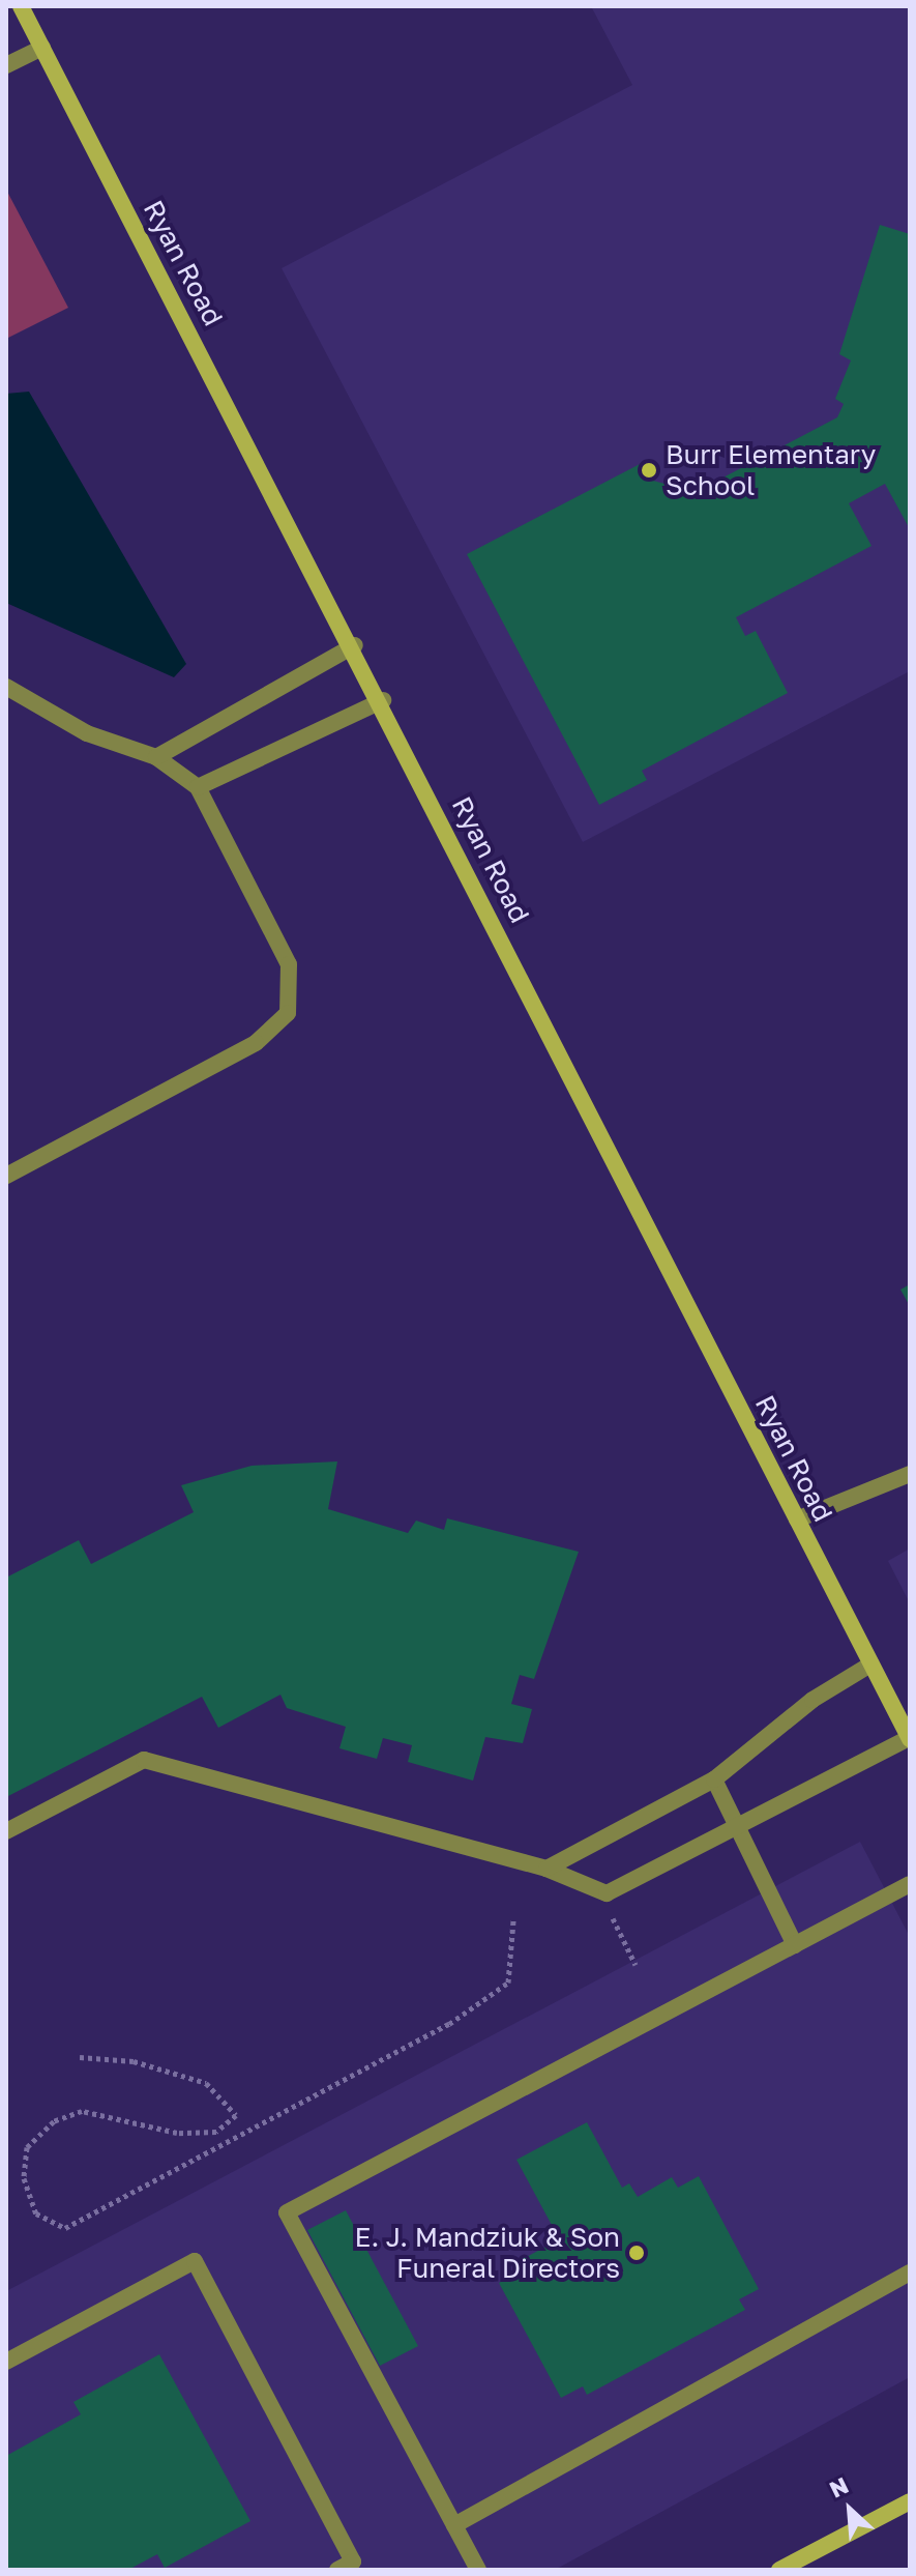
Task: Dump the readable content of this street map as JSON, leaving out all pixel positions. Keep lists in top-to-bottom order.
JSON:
{
  "streets": {
    "main road": ["Ryan Road"]
  },
  "places": ["Burr Elementary School", "E. J. Mandziuk & Son Funeral Directors"],
  "north": "top left"
}
